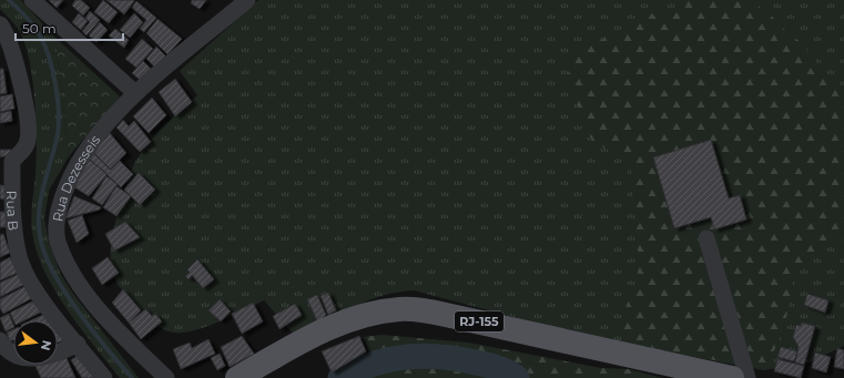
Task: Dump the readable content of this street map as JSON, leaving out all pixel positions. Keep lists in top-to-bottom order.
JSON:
{
  "streets": {
    "main road": ["RJ-155"],
    "street": ["Rua Dezesseis", "Rua B"]
  },
  "scale_bar": "50 m",
  "north": "right"
}
